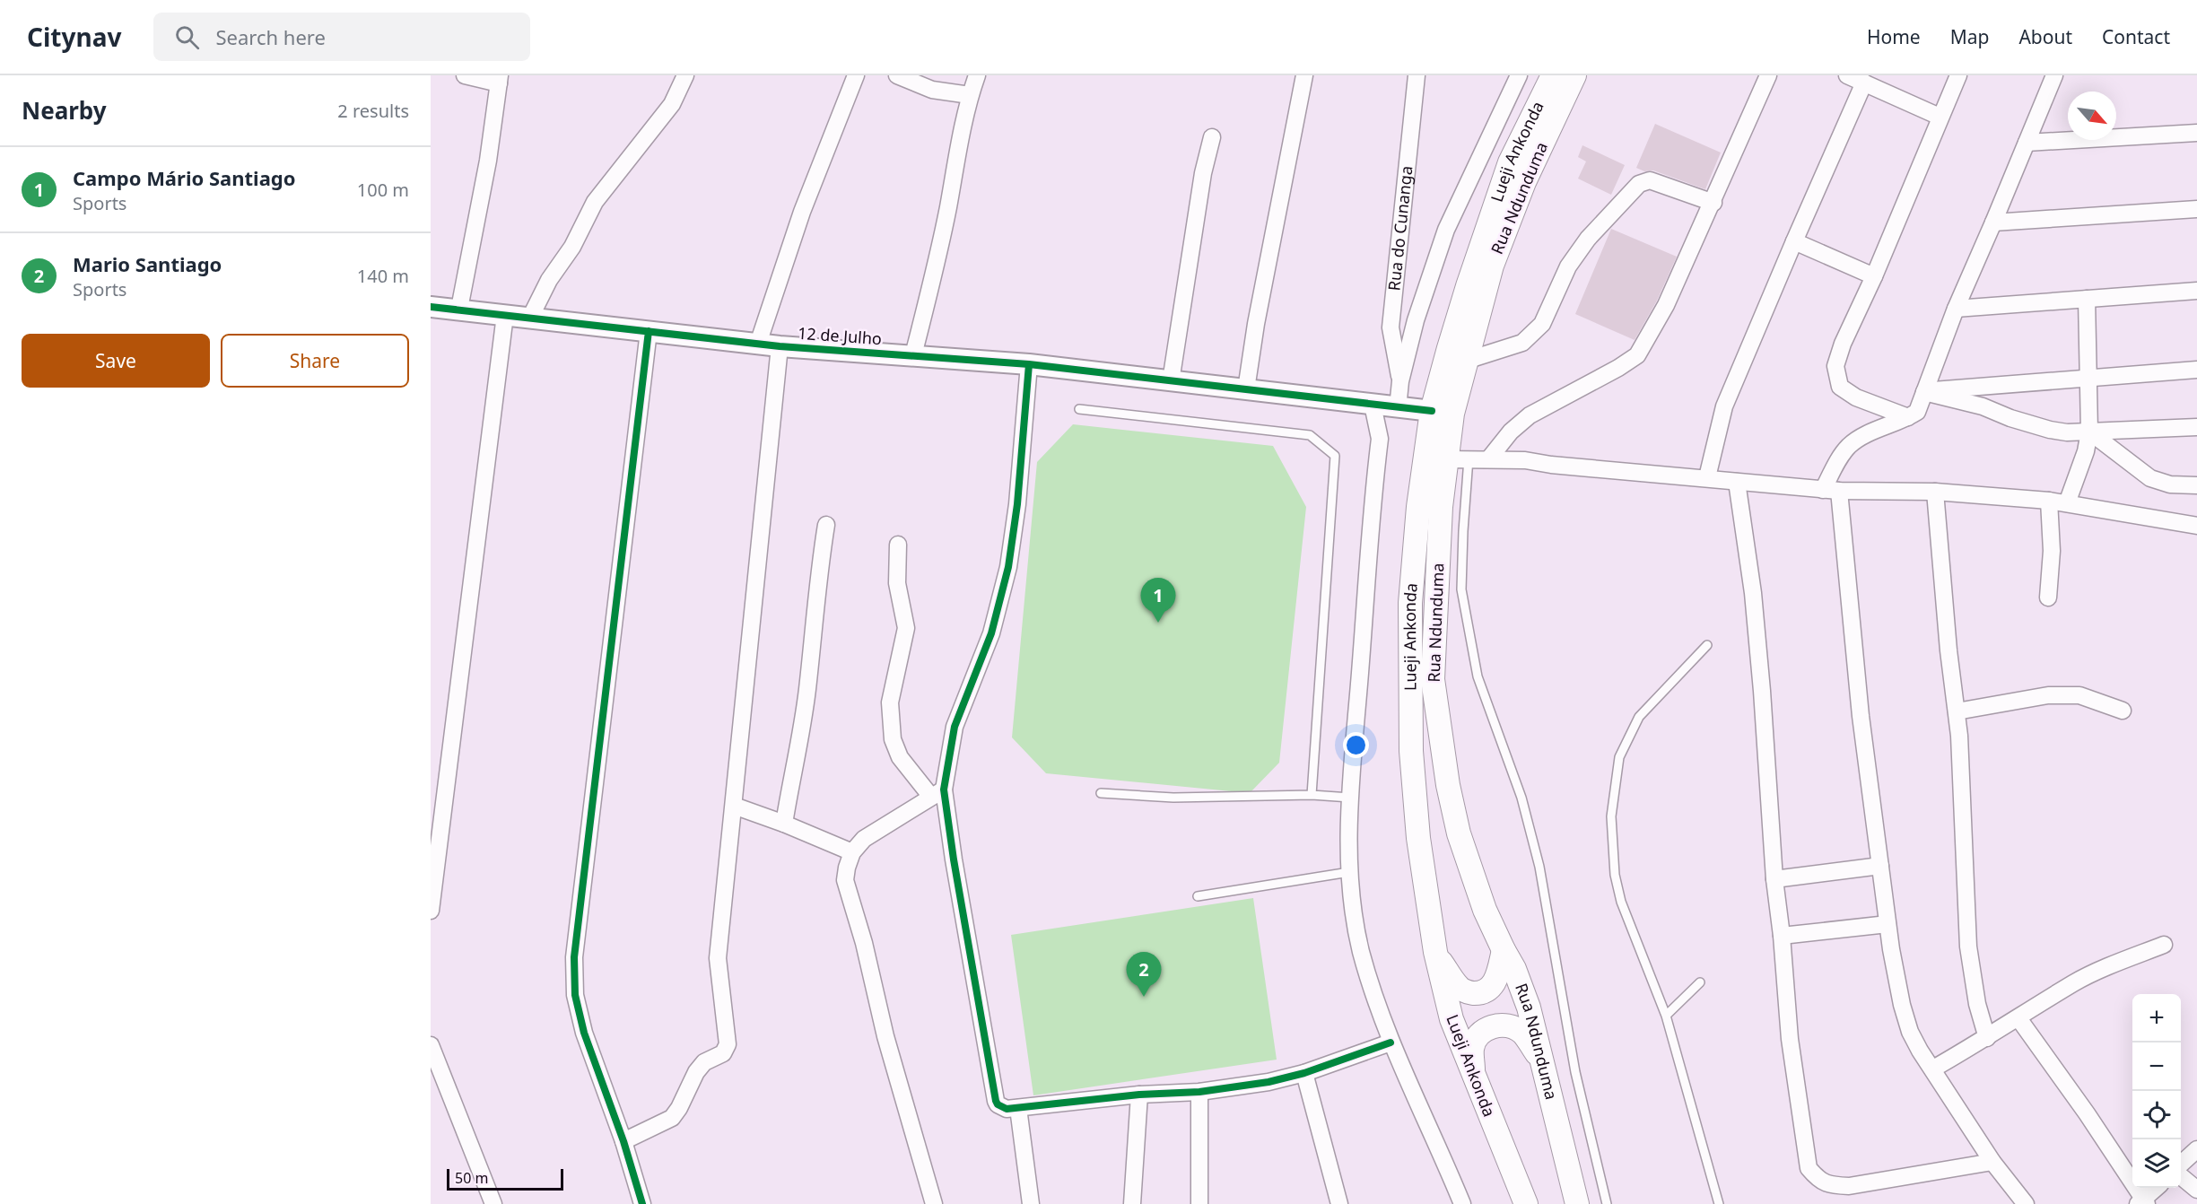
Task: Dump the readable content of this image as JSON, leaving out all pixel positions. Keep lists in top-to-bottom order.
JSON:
{
  "streets": {
    "main road": ["Lueji Ankonda", "Rua Ndunduma"],
    "street": ["Rua do Cunanga", "12 de Julho"]
  },
  "crossings": [
    ["Lueji Ankonda", "Rua do Cunanga"],
    ["Lueji Ankonda", "12 de Julho"]
  ],
  "scale_bar": "50 m",
  "north": "bottom right",
  "page": {
    "header": "Citynav",
    "search": "Search here",
    "nav": [
      "Home",
      "Map",
      "About",
      "Contact"
    ],
    "heading": ["Nearby", "2 results"],
    "list": [
      {
        "mark": "1",
        "name": "Campo Mário Santiago",
        "note": "Sports",
        "value": "100 m"
      },
      {
        "mark": "2",
        "name": "Mario Santiago",
        "note": "Sports",
        "value": "140 m"
      }
    ],
    "buttons": ["Save", "Share"],
    "pins": ["1", "2"],
    "map_buttons": ["+", "−"],
    "scale": "50 m"
  }
}
